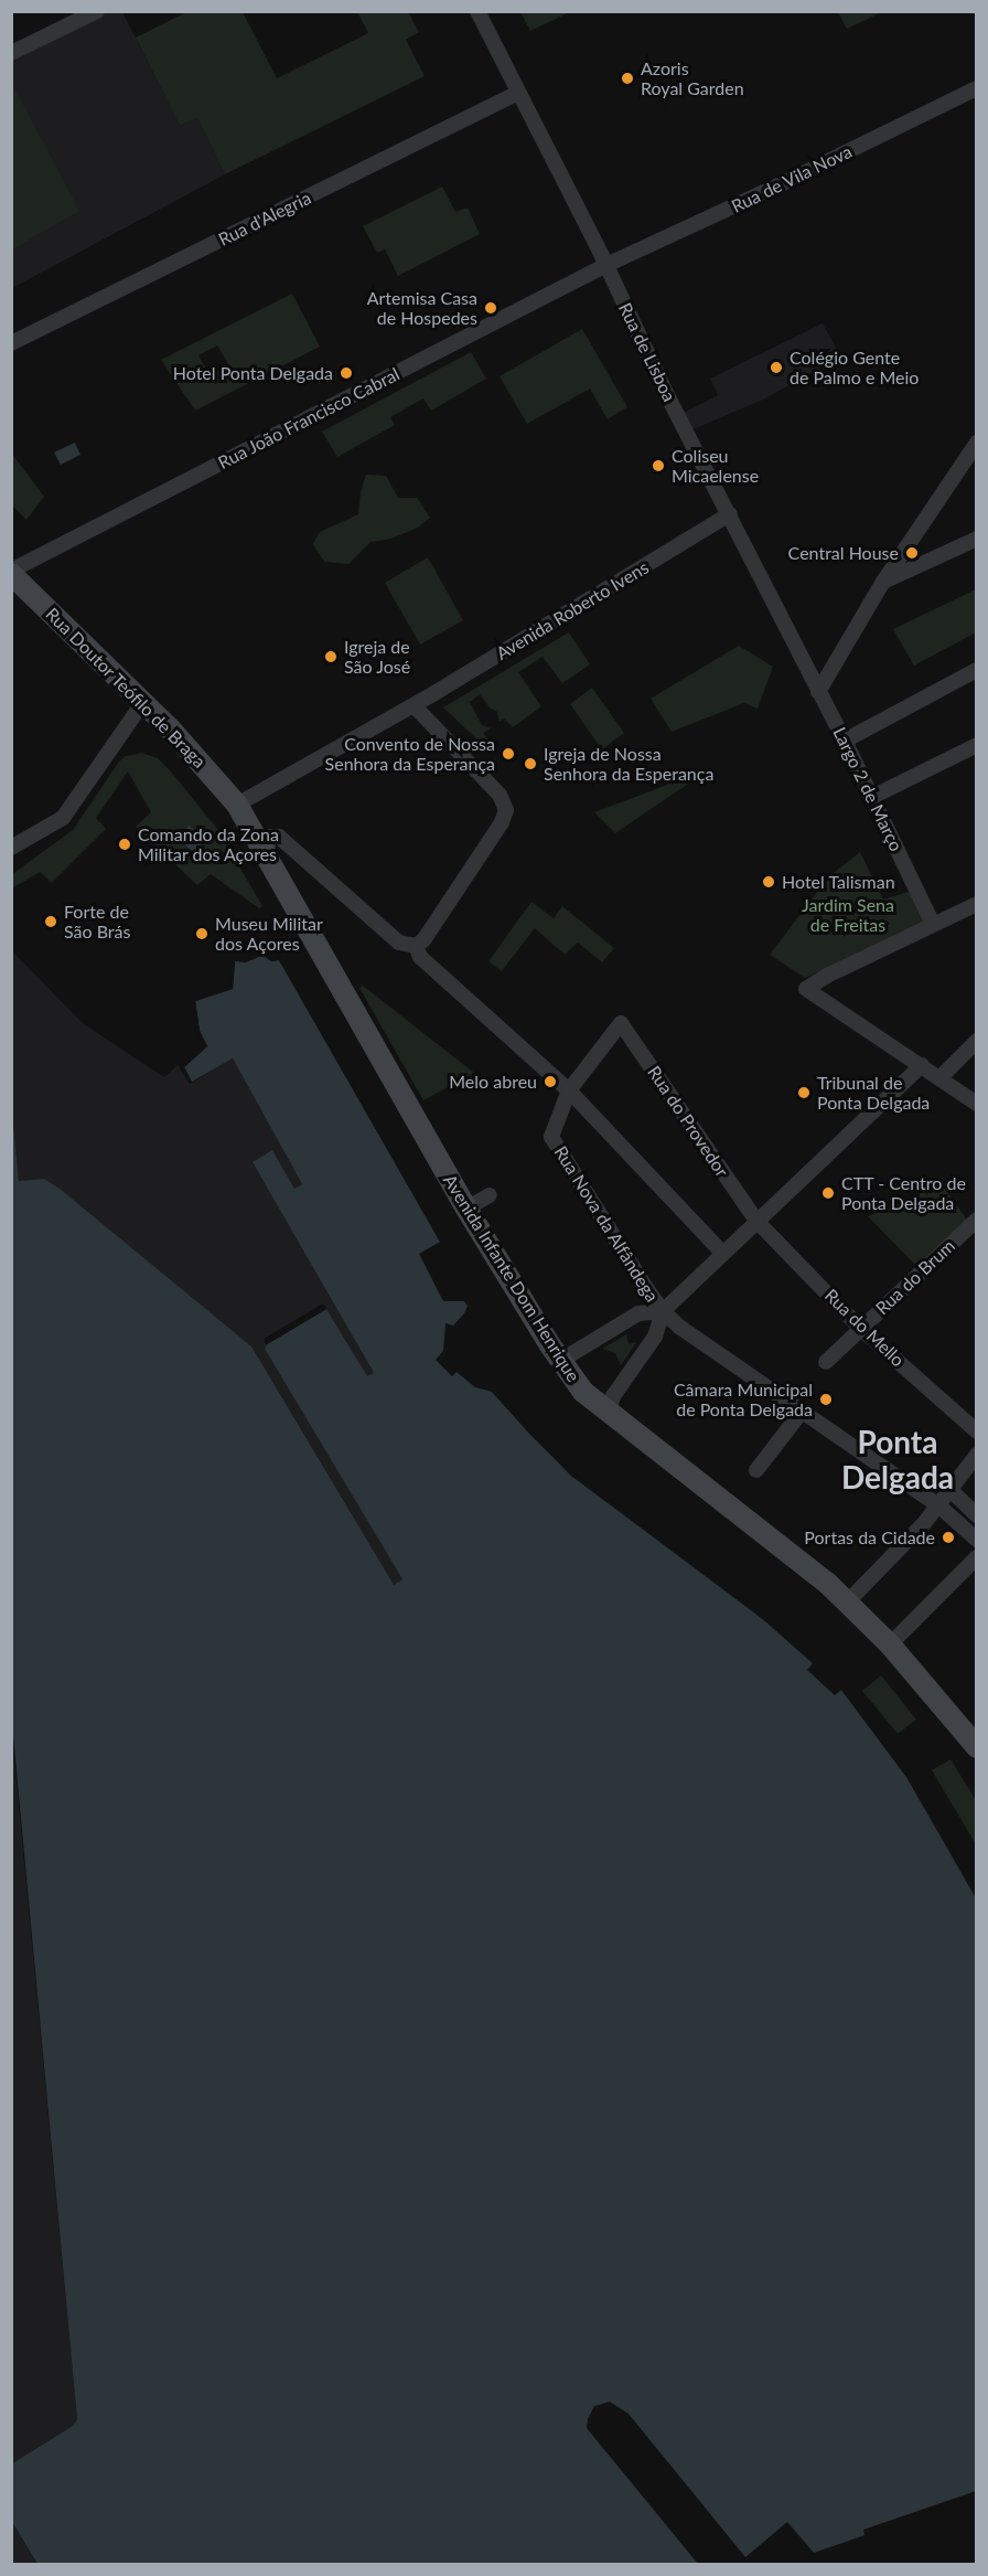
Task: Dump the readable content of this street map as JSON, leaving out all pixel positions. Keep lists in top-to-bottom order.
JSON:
{
  "streets": {
    "main road": ["Rua Doutor Teófilo de Braga", "Avenida Infante Dom Henrique"],
    "street": [
      "Rua de Vila Nova",
      "Rua d'Alegria",
      "Rua de Lisboa",
      "Rua João Francisco Cabral",
      "Avenida Roberto Ivens",
      "Largo 2 de Março",
      "Rua do Provedor",
      "Rua Nova da Alfândega",
      "Rua do Brum",
      "Rua do Mello"
    ]
  },
  "crossings": [
    ["Rua de Vila Nova", "Rua de Lisboa"],
    ["Rua de Vila Nova", "Rua João Francisco Cabral"],
    ["Rua d'Alegria", "Rua de Lisboa"],
    ["Rua de Lisboa", "Rua João Francisco Cabral"],
    ["Rua de Lisboa", "Avenida Roberto Ivens"],
    ["Rua de Lisboa", "Largo 2 de Março"],
    ["Rua João Francisco Cabral", "Rua Doutor Teófilo de Braga"],
    ["Avenida Roberto Ivens", "Rua Doutor Teófilo de Braga"],
    ["Avenida Roberto Ivens", "Avenida Infante Dom Henrique"],
    ["Rua Doutor Teófilo de Braga", "Avenida Infante Dom Henrique"],
    ["Rua do Provedor", "Rua Nova da Alfândega"],
    ["Rua do Provedor", "Rua do Mello"],
    ["Rua do Brum", "Rua do Mello"]
  ],
  "districts": ["Ponta Delgada"],
  "parks": ["Jardim Sena de Freitas"],
  "places": [
    "Azoris Royal Garden",
    "Artemisa Casa de Hospedes",
    "Colégio Gente de Palmo e Meio",
    "Hotel Ponta Delgada",
    "Coliseu Micaelense",
    "Central House",
    "Igreja de São José",
    "Convento de Nossa Senhora da Esperança",
    "Igreja de Nossa Senhora da Esperança",
    "Comando da Zona Militar dos Açores",
    "Hotel Talisman",
    "Forte de São Brás",
    "Museu Militar dos Açores",
    "Melo abreu",
    "Tribunal de Ponta Delgada",
    "CTT - Centro de Ponta Delgada",
    "Câmara Municipal de Ponta Delgada",
    "Portas da Cidade"
  ]
}
